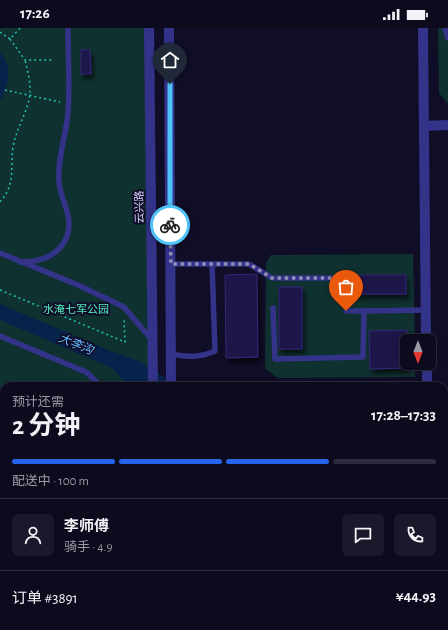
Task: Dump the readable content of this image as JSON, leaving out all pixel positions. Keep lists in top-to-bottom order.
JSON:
{
  "streets": {
    "street": ["云兴路"]
  },
  "water": ["大李沟"],
  "parks": ["水淹七军公园"],
  "north": "bottom",
  "page": {
    "status": "17:26",
    "heading": ["2 分钟", "预计还需", "17:28–17:33"],
    "panel": [
      "李师傅",
      "骑手 · 4.9",
      "订单 #3891",
      "¥44.93"
    ],
    "bar": "配送中 · 100 m"
  }
}
